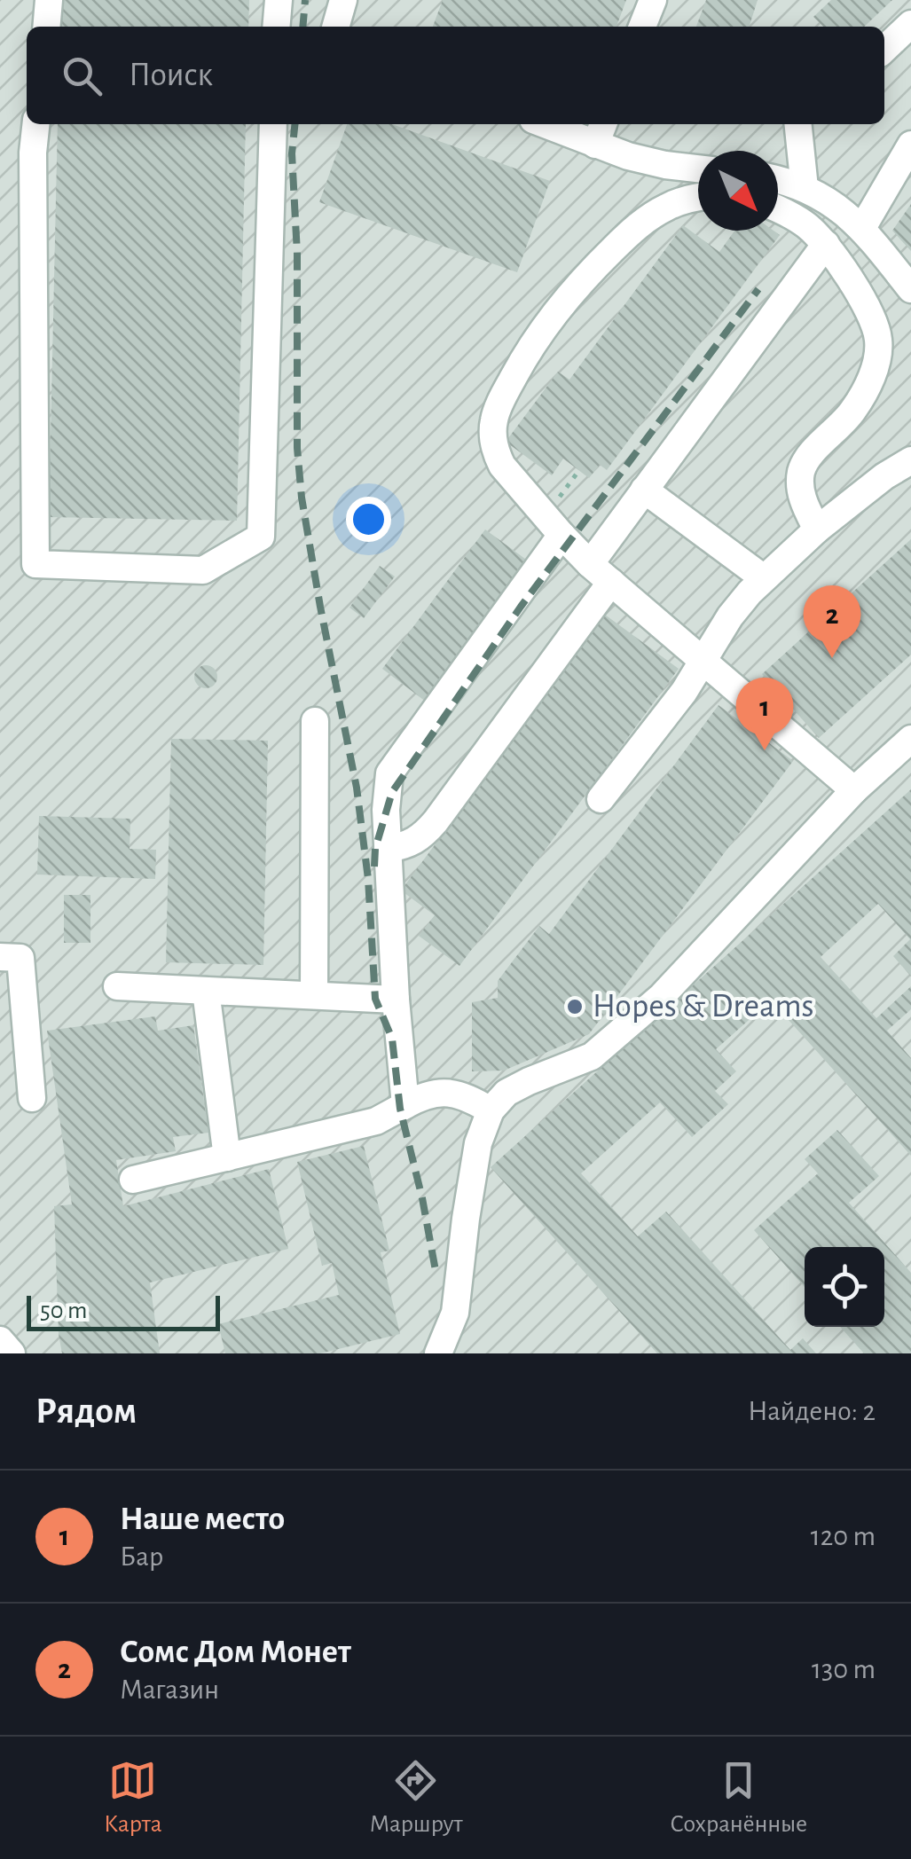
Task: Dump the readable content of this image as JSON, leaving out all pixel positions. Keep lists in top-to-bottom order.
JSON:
{
  "places": ["Hopes & Dreams"],
  "scale_bar": "50 m",
  "north": "bottom right",
  "page": {
    "search": "Поиск",
    "pins": ["2", "1"],
    "scale": "50 m",
    "heading": ["Рядом", "Найдено: 2"],
    "list": [
      {
        "mark": "1",
        "name": "Наше место",
        "note": "Бар",
        "value": "120 m"
      },
      {
        "mark": "2",
        "name": "Сомс Дом Монет",
        "note": "Магазин",
        "value": "130 m"
      }
    ],
    "nav": ["Карта", "Маршрут", "Сохранённые"]
  }
}
